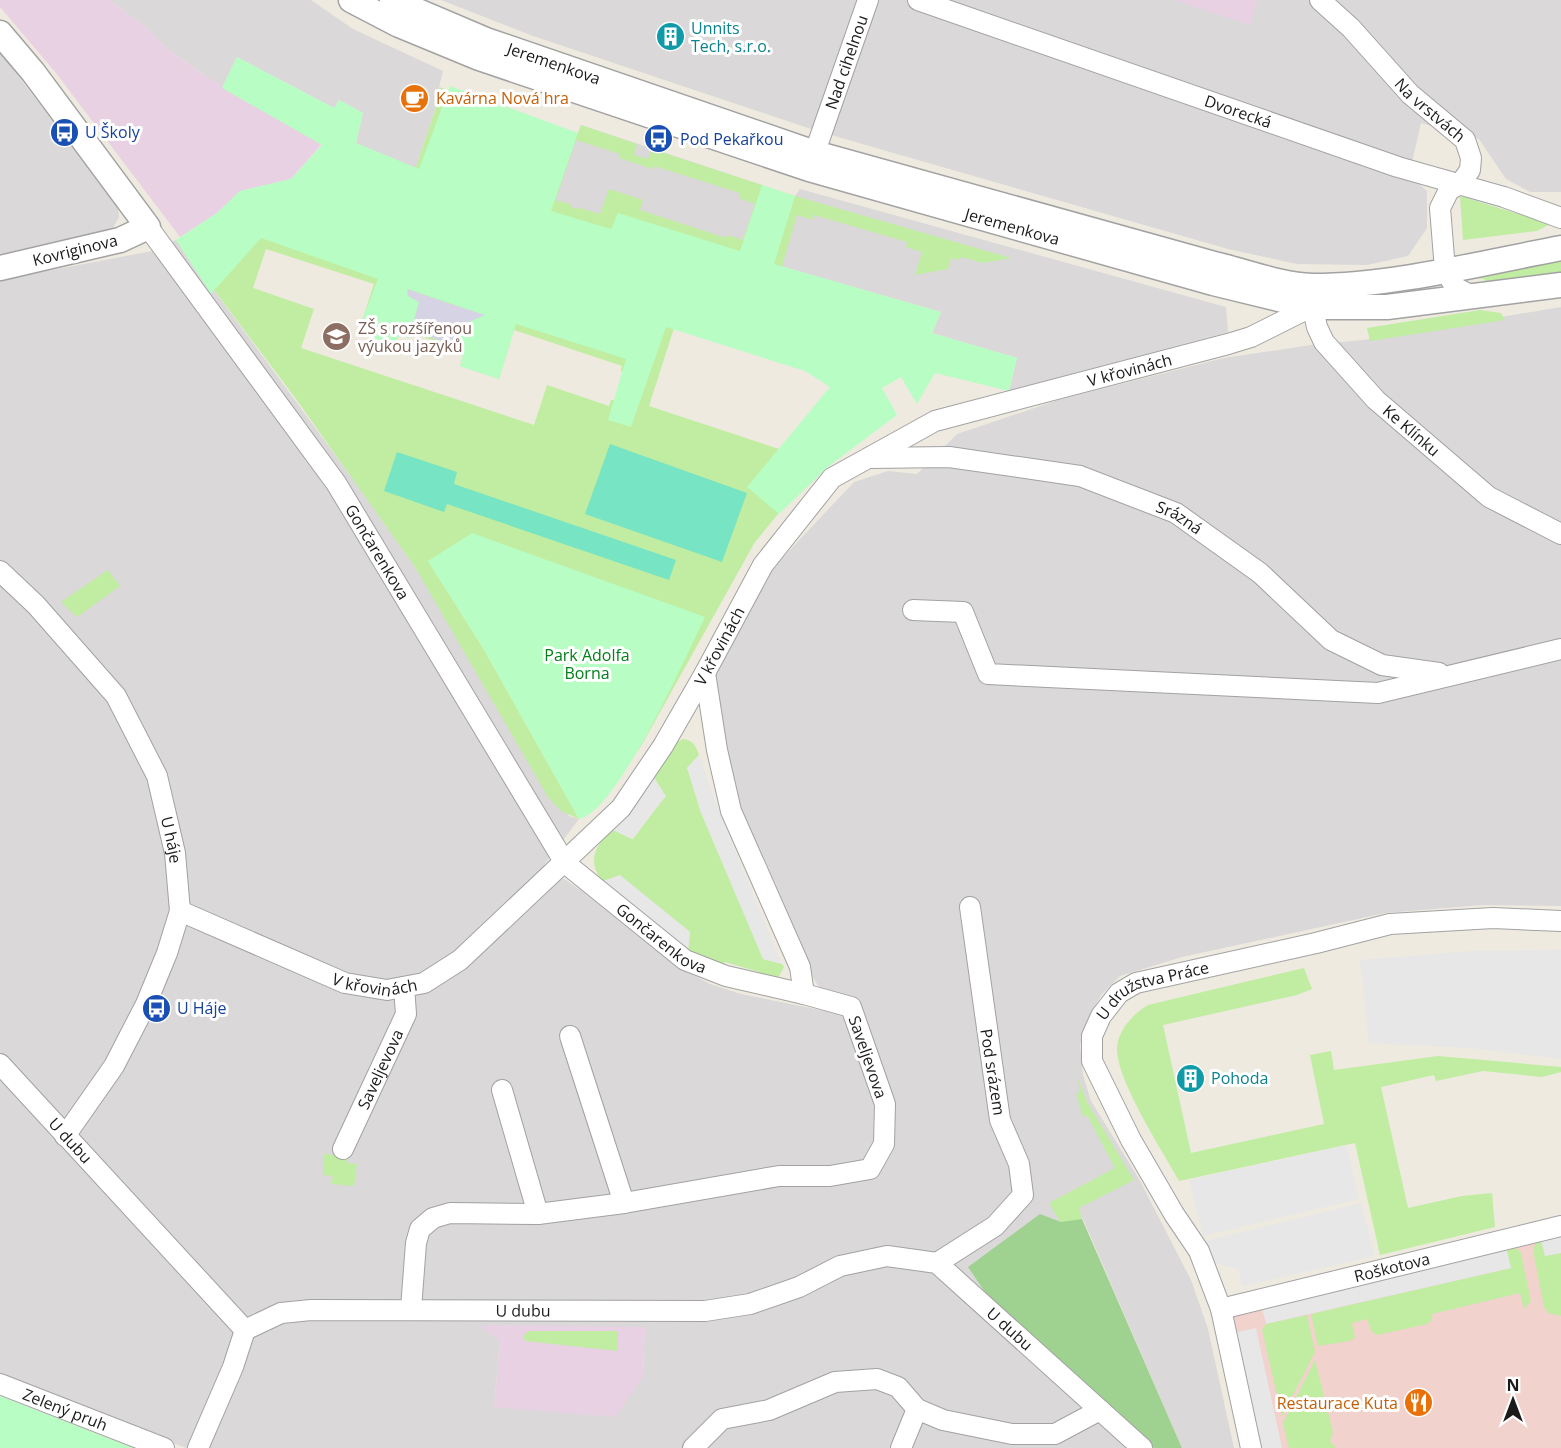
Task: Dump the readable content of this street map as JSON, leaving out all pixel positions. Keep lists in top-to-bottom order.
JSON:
{
  "streets": {
    "street": [
      "Jeremenkova",
      "Nad cihelnou",
      "Na vrstvách",
      "Dvorecká",
      "Kovriginova",
      "V křovinách",
      "Ke Klínku",
      "Srázná",
      "Gončarenkova",
      "U háje",
      "U družstva Práce",
      "Saveljevova",
      "Pod srázem",
      "U dubu",
      "Roškotova",
      "Zelený pruh"
    ]
  },
  "crossings": [
    ["Jeremenkova", "Nad cihelnou"],
    ["Jeremenkova", "Na vrstvách"],
    ["Jeremenkova", "V křovinách"],
    ["Jeremenkova", "Ke Klínku"],
    ["Na vrstvách", "Dvorecká"],
    ["Kovriginova", "Gončarenkova"],
    ["V křovinách", "Ke Klínku"],
    ["V křovinách", "Srázná"],
    ["V křovinách", "Gončarenkova"],
    ["V křovinách", "U háje"],
    ["V křovinách", "Saveljevova"],
    ["Gončarenkova", "Saveljevova"],
    ["U háje", "U dubu"],
    ["U družstva Práce", "Roškotova"],
    ["Saveljevova", "U dubu"],
    ["Pod srázem", "U dubu"]
  ],
  "parks": ["Park Adolfa Borna"],
  "places": {
    "building": ["Unnits Tech, s.r.o.", "Pohoda"],
    "cafe": ["Kavárna Nová hra"],
    "bus stop": ["U Školy", "Pod Pekařkou", "U Háje"],
    "school or university": ["ZŠ s rozšířenou výukou jazyků"],
    "restaurant": ["Restaurace Kuta"]
  },
  "north": "top"
}
